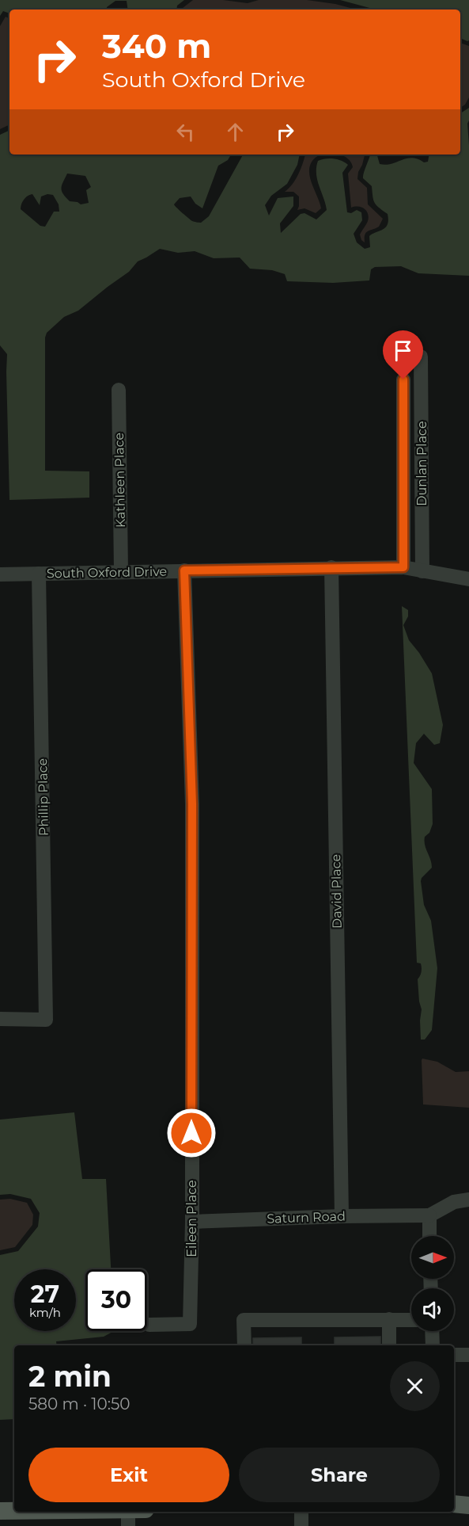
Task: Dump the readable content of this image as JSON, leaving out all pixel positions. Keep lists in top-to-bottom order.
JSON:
{
  "streets": {
    "street": [
      "Dunlan Place",
      "Kathleen Place",
      "South Oxford Drive",
      "Phillip Place",
      "David Place",
      "Saturn Road",
      "Eileen Place"
    ]
  },
  "crossings": [
    ["Dunlan Place", "South Oxford Drive"],
    ["Kathleen Place", "South Oxford Drive"],
    ["South Oxford Drive", "Phillip Place"],
    ["South Oxford Drive", "David Place"],
    ["South Oxford Drive", "Eileen Place"],
    ["David Place", "Saturn Road"],
    ["Saturn Road", "Eileen Place"]
  ],
  "north": "right",
  "page": {
    "turn": ["340 m", "South Oxford Drive"],
    "speed": "27 km/h",
    "limit": "30",
    "heading": ["2 min", "580 m · 10:50"],
    "buttons": ["Exit", "Share"]
  }
}
